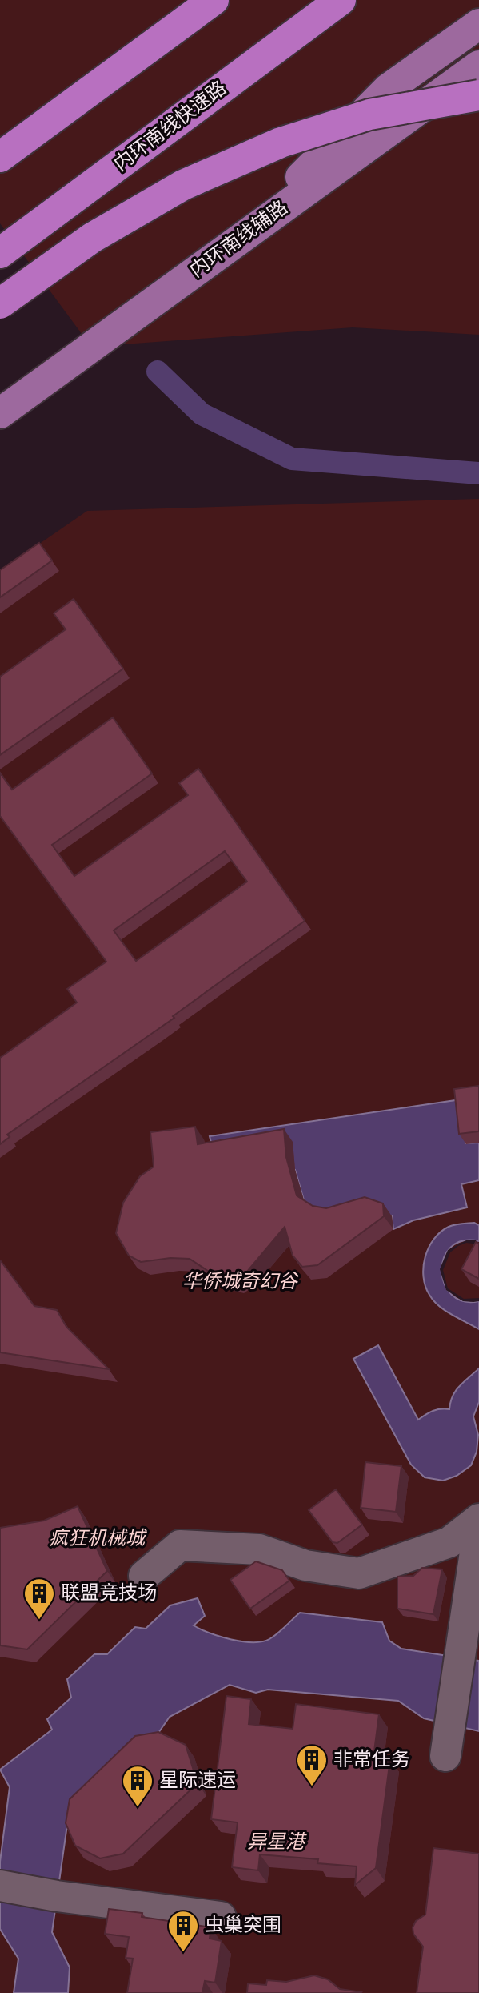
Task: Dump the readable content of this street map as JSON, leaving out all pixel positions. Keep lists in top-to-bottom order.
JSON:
{
  "streets": {
    "highway": ["内环南线快速路"],
    "main road": ["内环南线辅路"]
  },
  "parks": ["华侨城奇幻谷", "疯狂机械城", "异星港"],
  "places": {
    "building": [
      "联盟竞技场",
      "非常任务",
      "星际速运",
      "虫巢突围"
    ]
  }
}
